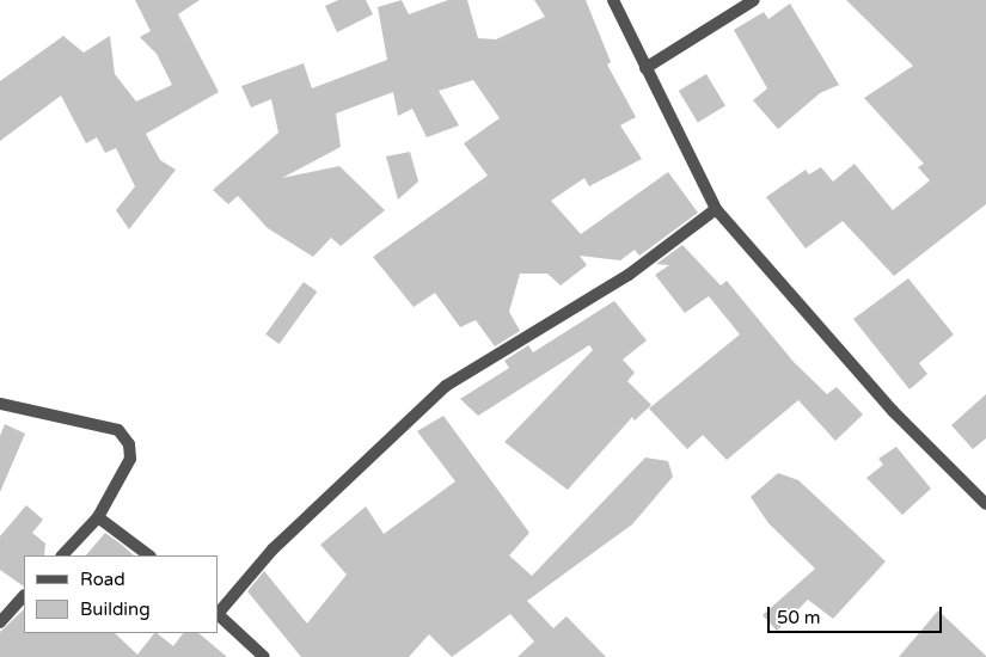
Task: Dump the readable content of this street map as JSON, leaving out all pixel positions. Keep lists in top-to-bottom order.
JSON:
{
  "legend": ["Road", "Building"],
  "scale_bar": "50 m"
}
